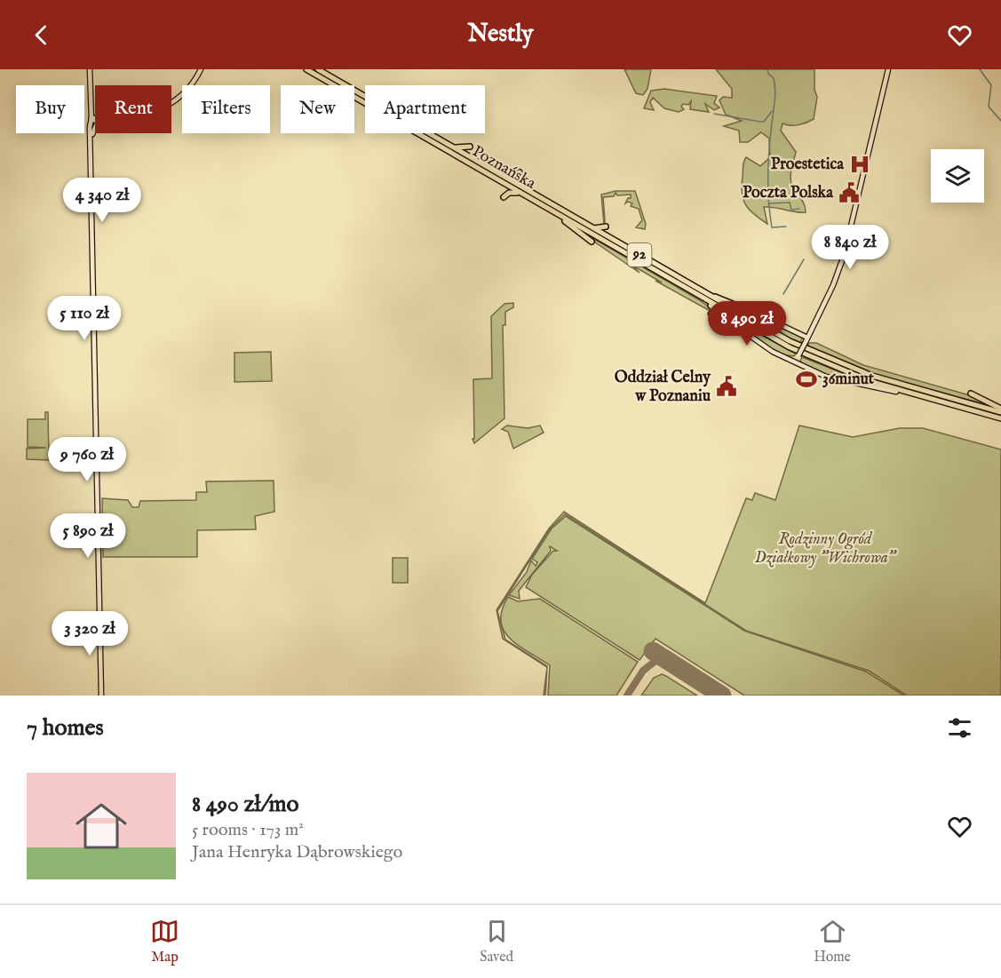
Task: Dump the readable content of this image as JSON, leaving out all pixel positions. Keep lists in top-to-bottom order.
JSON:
{
  "streets": {
    "main road": ["Poznańska", "92"]
  },
  "crossings": [
    ["Poznańska", "92"]
  ],
  "parks": ["Rodzinny Ogród Działkowy \"Wichrowa\""],
  "places": {
    "hospital": ["Proestetica"],
    "public building": ["Poczta Polska", "Oddział Celny w Poznaniu"],
    "sports": ["36minut"]
  },
  "page": {
    "header": "Nestly",
    "chip": [
      "Buy",
      "Rent",
      "Filters",
      "New",
      "Apartment"
    ],
    "price": [
      "4 340 zł",
      "8 840 zł",
      "5 110 zł",
      "8 490 zł",
      "9 760 zł",
      "5 890 zł",
      "3 320 zł"
    ],
    "heading": "7 homes",
    "list": [
      {
        "name": "8 490 zł/mo",
        "note": "5 rooms · 173 m² · Jana Henryka Dąbrowskiego"
      }
    ],
    "tabs": ["Map", "Saved", "Home"]
  }
}
